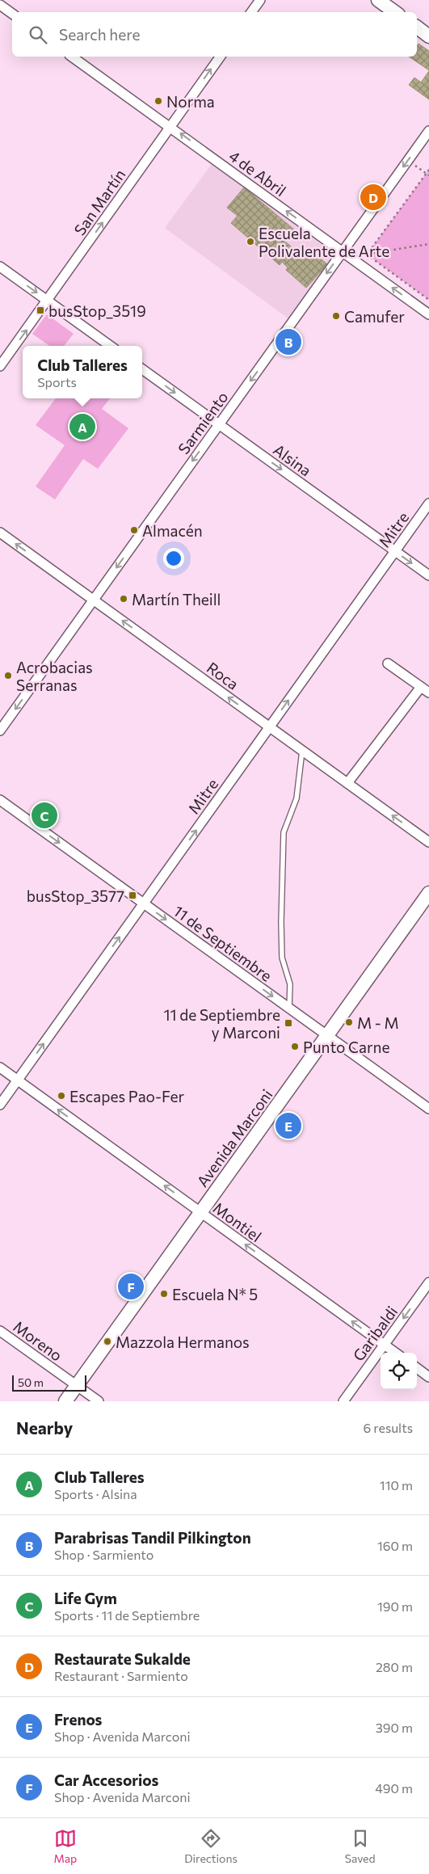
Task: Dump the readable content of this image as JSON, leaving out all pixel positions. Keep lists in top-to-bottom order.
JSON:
{
  "streets": {
    "main road": ["Avenida Marconi"],
    "street": [
      "4 de Abril",
      "San Martín",
      "Sarmiento",
      "Alsina",
      "Mitre",
      "Roca",
      "11 de Septiembre",
      "Montiel",
      "Garibaldi",
      "Moreno"
    ]
  },
  "crossings": [
    ["4 de Abril", "San Martín"],
    ["4 de Abril", "Sarmiento"],
    ["Sarmiento", "Alsina"],
    ["Sarmiento", "Roca"],
    ["Alsina", "Mitre"],
    ["Mitre", "Roca"],
    ["Mitre", "11 de Septiembre"],
    ["Mitre", "Montiel"],
    ["11 de Septiembre", "Avenida Marconi"],
    ["Avenida Marconi", "Montiel"],
    ["Avenida Marconi", "Moreno"],
    ["Montiel", "Garibaldi"]
  ],
  "one_way": [
    "4 de Abril",
    "San Martín",
    "Sarmiento",
    "Alsina",
    "Mitre",
    "Roca",
    "11 de Septiembre",
    "Montiel",
    "Garibaldi"
  ],
  "places": {
    "other": [
      "Norma",
      "Escuela Polivalente de Arte",
      "Camufer",
      "Almacén",
      "Martín Theill",
      "Acrobacias Serranas",
      "M - M",
      "Punto Carne",
      "Escapes Pao-Fer",
      "Escuela N* 5",
      "Mazzola Hermanos"
    ],
    "transit": ["busStop_3519", "busStop_3577", "11 de Septiembre y Marconi"]
  },
  "scale_bar": "50 m",
  "page": {
    "search": "Search here",
    "pins": [
      "D",
      "B",
      "A",
      "C",
      "E",
      "F"
    ],
    "popup": ["Club Talleres", "Sports"],
    "scale": "50 m",
    "heading": ["Nearby", "6 results"],
    "list": [
      {
        "mark": "A",
        "name": "Club Talleres",
        "note": "Sports · Alsina",
        "value": "110 m"
      },
      {
        "mark": "B",
        "name": "Parabrisas Tandil Pilkington",
        "note": "Shop · Sarmiento",
        "value": "160 m"
      },
      {
        "mark": "C",
        "name": "Life Gym",
        "note": "Sports · 11 de Septiembre",
        "value": "190 m"
      },
      {
        "mark": "D",
        "name": "Restaurate Sukalde",
        "note": "Restaurant · Sarmiento",
        "value": "280 m"
      },
      {
        "mark": "E",
        "name": "Frenos",
        "note": "Shop · Avenida Marconi",
        "value": "390 m"
      },
      {
        "mark": "F",
        "name": "Car Accesorios",
        "note": "Shop · Avenida Marconi",
        "value": "490 m"
      }
    ],
    "nav": ["Map", "Directions", "Saved"]
  }
}
